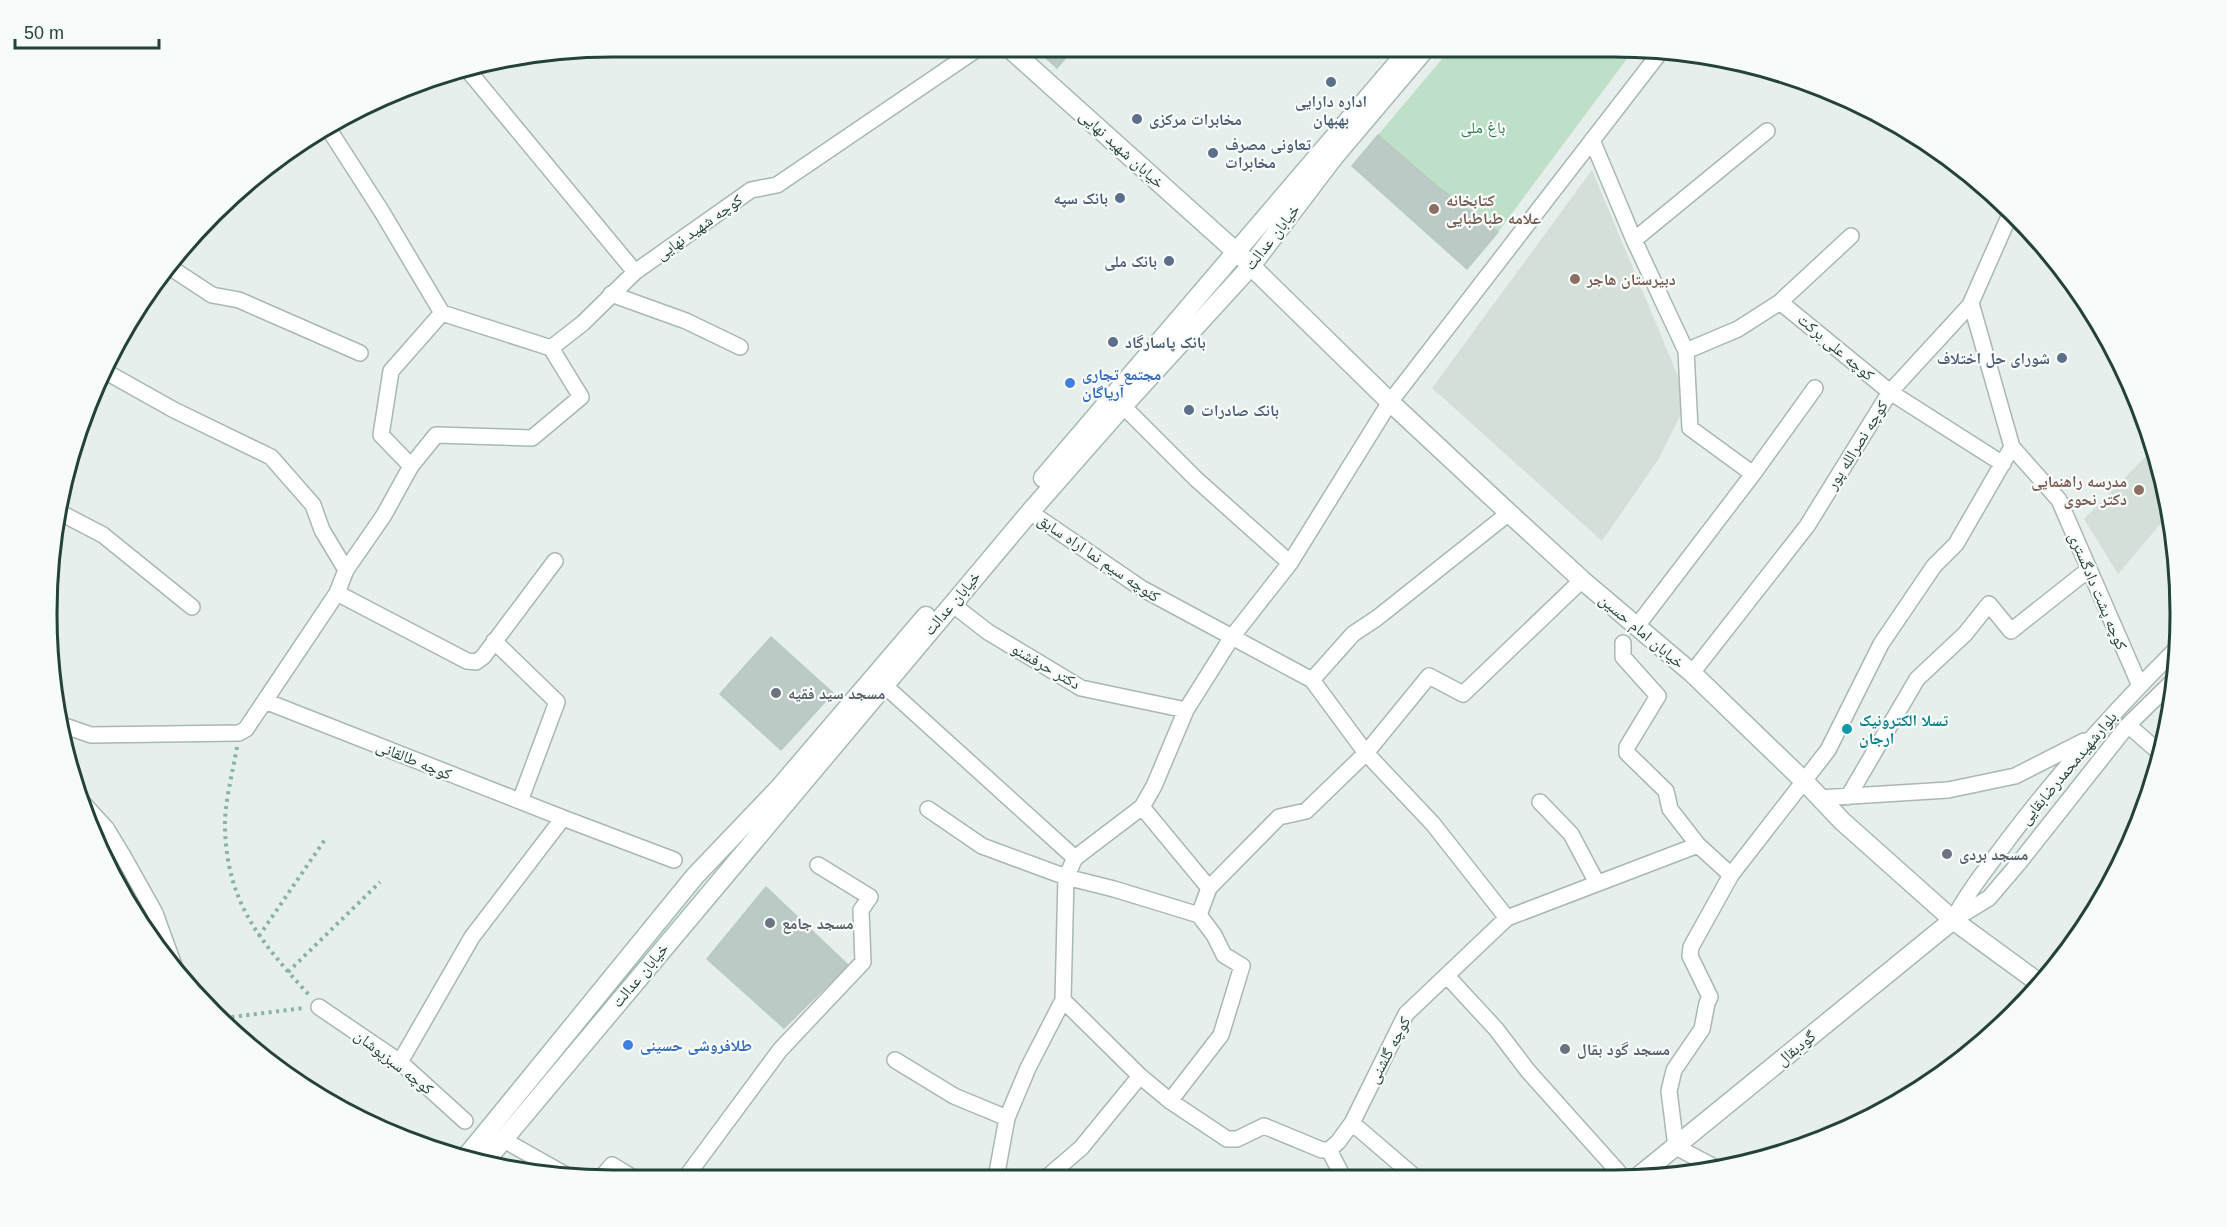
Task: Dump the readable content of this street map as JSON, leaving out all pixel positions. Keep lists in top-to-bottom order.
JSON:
{
  "streets": {
    "main road": [
      "خیابان شهید نهایی",
      "خیابان عدالت",
      "خیابان امام حسین",
      "گودبقال"
    ],
    "street": [
      "کوچه شهید نهایی",
      "کوچه علی برکت",
      "کوچه نصرالله پور",
      "کئوچه سیم نما اراه سابق",
      "کوچه پشت دادگستری",
      "دکتر حرفشنو",
      "کوچه طالقانی",
      "بلوارشهیدمحمدرضابقایی",
      "کوچه گلشنی",
      "کوچه سبزپوشان"
    ]
  },
  "crossings": [
    ["خیابان شهید نهایی", "خیابان عدالت"],
    ["خیابان شهید نهایی", "خیابان امام حسین"],
    ["خیابان عدالت", "کئوچه سیم نما اراه سابق"],
    ["خیابان عدالت", "خیابان امام حسین"],
    ["خیابان عدالت", "دکتر حرفشنو"],
    ["کوچه علی برکت", "کوچه نصرالله پور"],
    ["کوچه نصرالله پور", "کوچه پشت دادگستری"],
    ["کوچه نصرالله پور", "خیابان امام حسین"],
    ["کوچه پشت دادگستری", "بلوارشهیدمحمدرضابقایی"],
    ["خیابان امام حسین", "بلوارشهیدمحمدرضابقایی"],
    ["خیابان امام حسین", "گودبقال"],
    ["بلوارشهیدمحمدرضابقایی", "گودبقال"]
  ],
  "parks": ["باغ ملی"],
  "places": [
    "اداره دارایی بهبهان",
    "مخابرات مرکزی",
    "تعاونی مصرف مخابرات",
    "بانک سپه",
    "کتابخانه علامه طباطبایی",
    "بانک ملی",
    "دبیرستان هاجر",
    "بانک پاسارگاد",
    "شورای حل اختلاف",
    "مجتمع تجاری آریاگان",
    "بانک صادرات",
    "مدرسه راهنمایی دکتر نحوی",
    "مسجد سید فقیه",
    "تسلا الکترونیک ارجان",
    "مسجد بردی",
    "مسجد جامع",
    "طلافروشی حسینی",
    "مسجد گود بقال"
  ],
  "scale_bar": "50 m"
}
